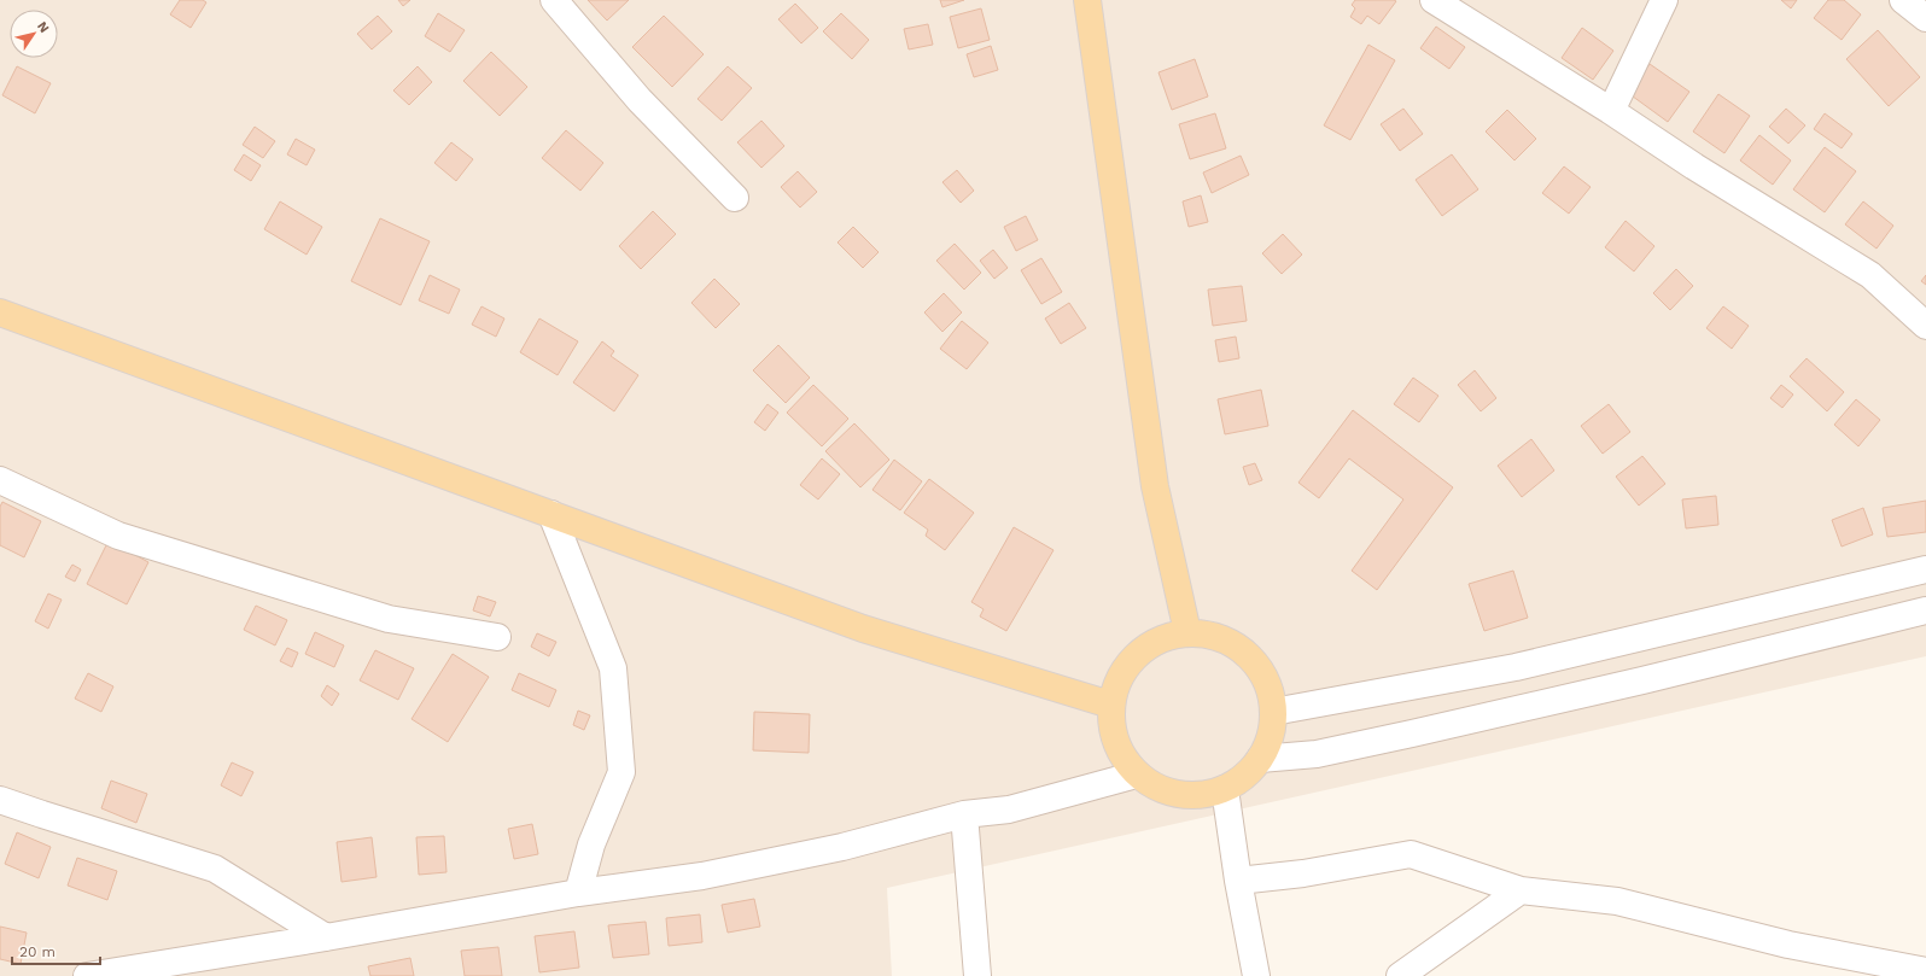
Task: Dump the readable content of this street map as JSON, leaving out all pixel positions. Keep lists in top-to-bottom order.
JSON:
{
  "scale_bar": "20 m",
  "north": "top right"
}
